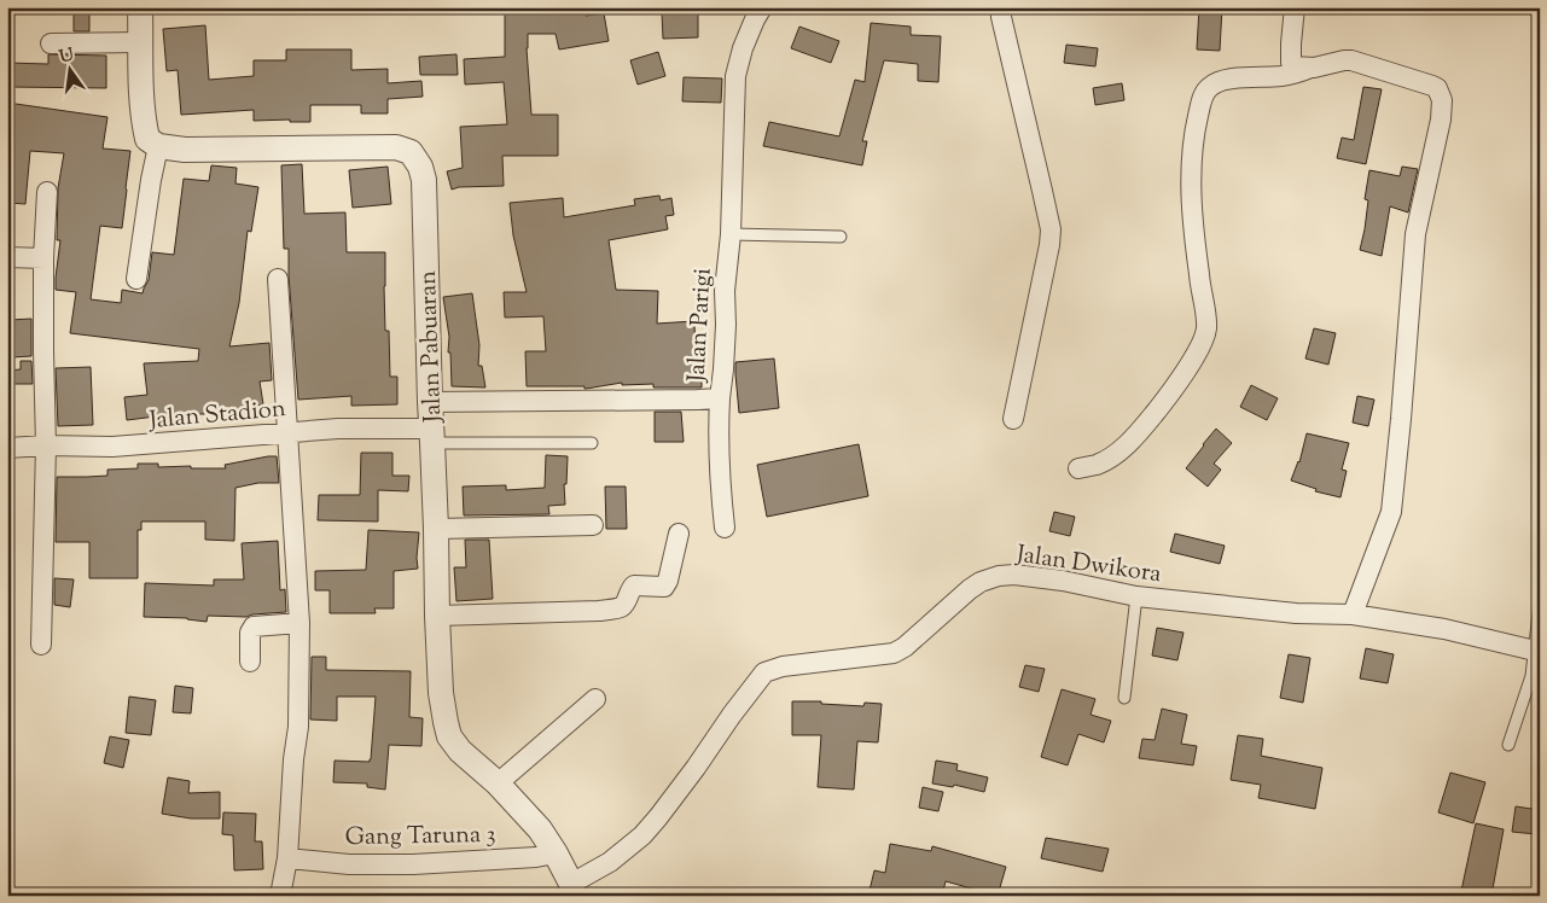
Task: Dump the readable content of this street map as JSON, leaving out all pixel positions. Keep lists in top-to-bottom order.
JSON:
{
  "streets": {
    "street": [
      "Jalan Parigi",
      "Jalan Pabuaran",
      "Jalan Stadion",
      "Jalan Dwikora",
      "Gang Taruna 3"
    ]
  },
  "crossings": [
    ["Jalan Parigi", "Jalan Pabuaran"],
    ["Jalan Pabuaran", "Jalan Stadion"],
    ["Jalan Pabuaran", "Jalan Dwikora"],
    ["Jalan Pabuaran", "Gang Taruna 3"]
  ],
  "north": "top"
}
